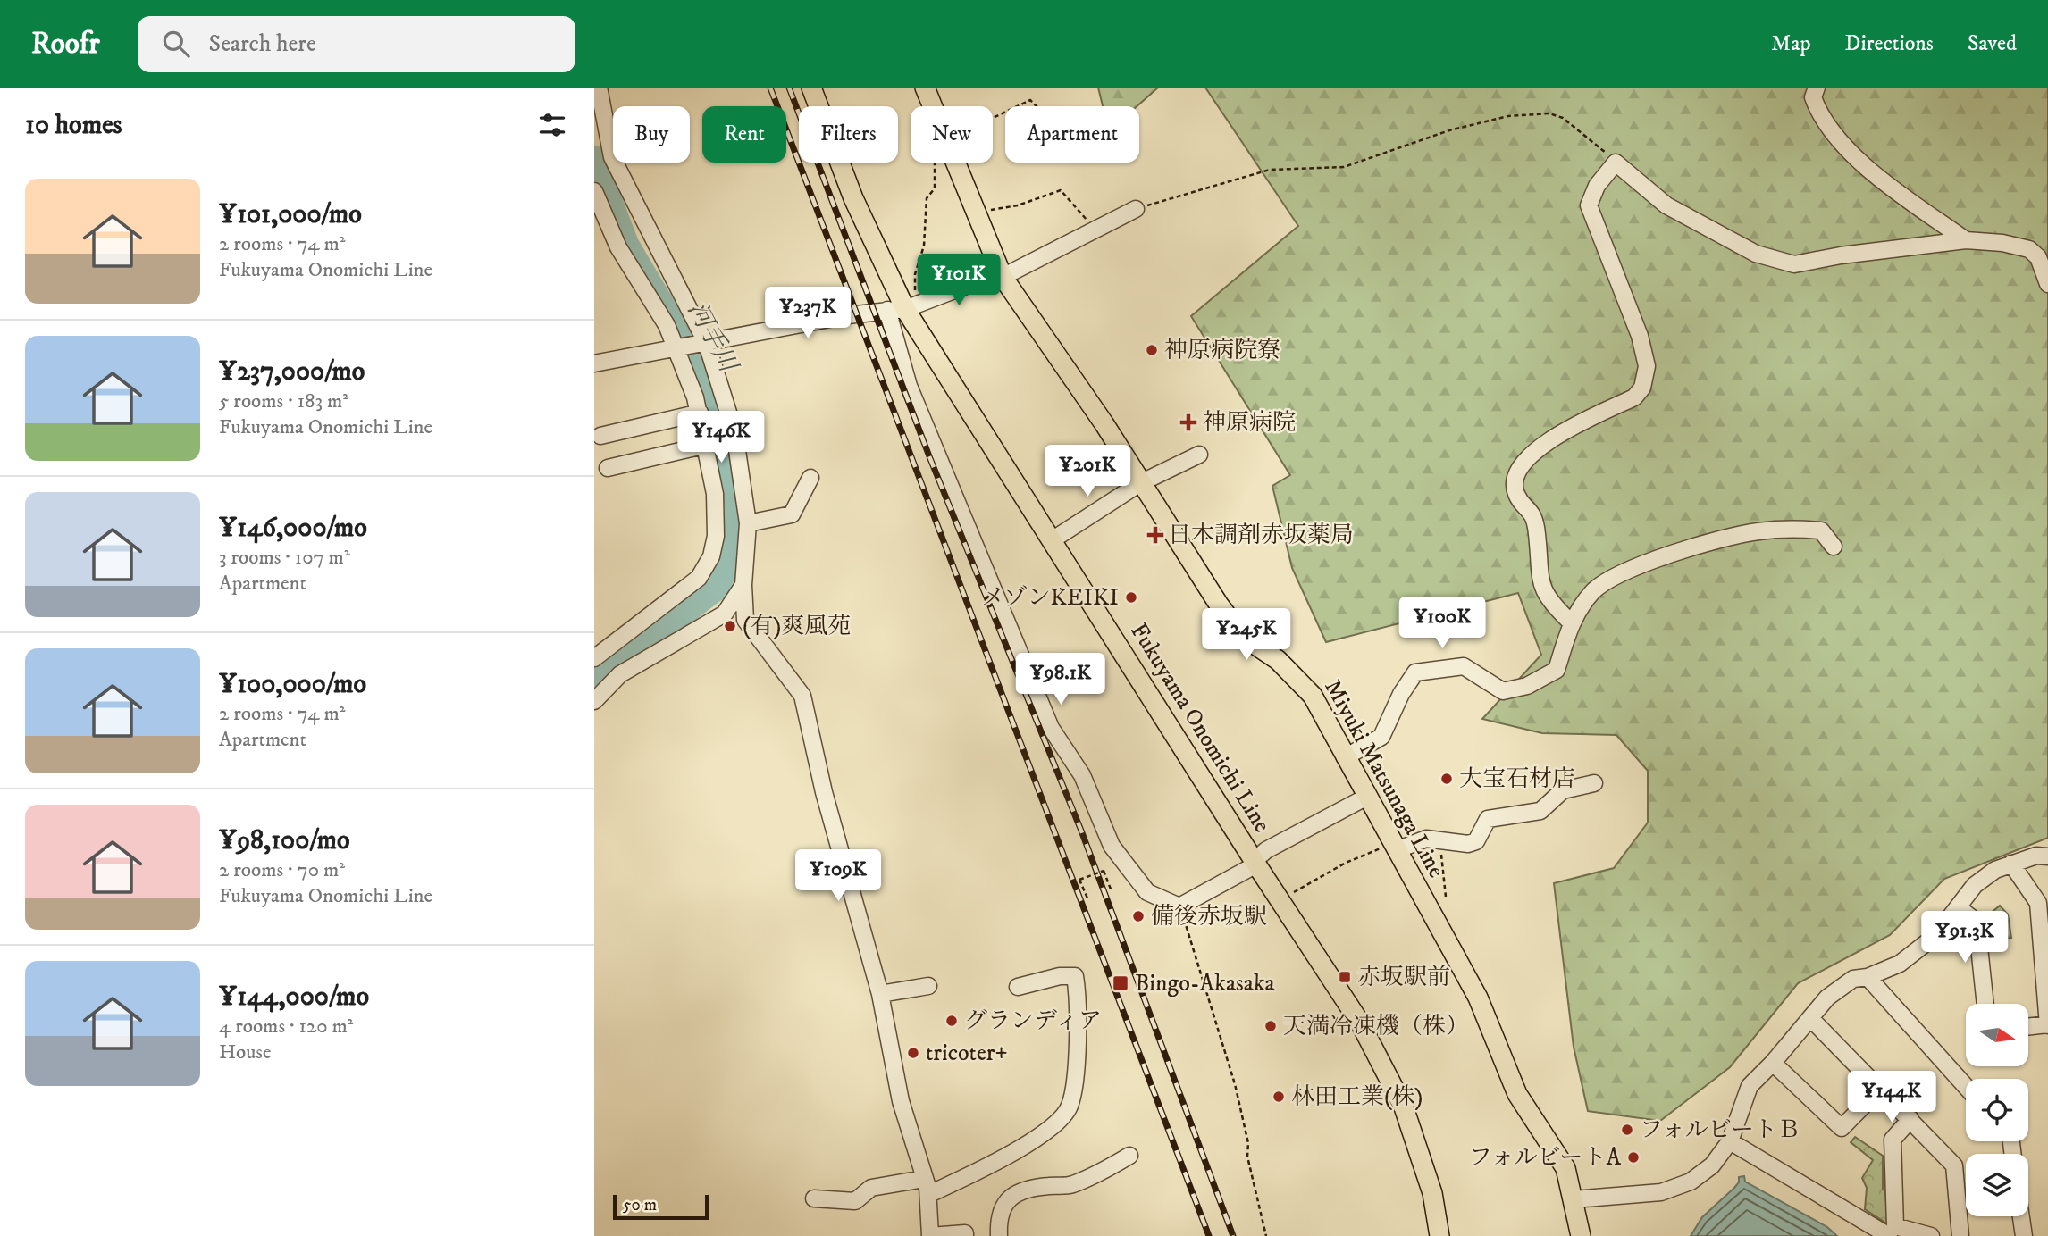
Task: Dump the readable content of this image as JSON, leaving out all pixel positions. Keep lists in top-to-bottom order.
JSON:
{
  "streets": {
    "main road": ["Fukuyama Onomichi Line", "Miyuki Matsunaga Line"]
  },
  "water": ["河手川"],
  "places": {
    "other": [
      "神原病院寮",
      "メゾンKEIKI",
      "(有)爽風苑",
      "大宝石材店",
      "備後赤坂駅",
      "グランディア",
      "天満冷凍機（株）",
      "tricoter+",
      "林田工業(株)",
      "フォルビートＢ",
      "フォルビートA"
    ],
    "health": ["神原病院", "日本調剤赤坂薬局"],
    "transit": ["赤坂駅前", "Bingo-Akasaka"]
  },
  "scale_bar": "50 m",
  "north": "right",
  "page": {
    "header": "Roofr",
    "search": "Search here",
    "nav": ["Map", "Directions", "Saved"],
    "heading": "10 homes",
    "chip": [
      "Buy",
      "Rent",
      "Filters",
      "New",
      "Apartment"
    ],
    "list": [
      {
        "name": "¥101,000/mo",
        "note": "2 rooms · 74 m² · Fukuyama Onomichi Line"
      },
      {
        "name": "¥237,000/mo",
        "note": "5 rooms · 183 m² · Fukuyama Onomichi Line"
      },
      {
        "name": "¥146,000/mo",
        "note": "3 rooms · 107 m² · Apartment"
      },
      {
        "name": "¥100,000/mo",
        "note": "2 rooms · 74 m² · Apartment"
      },
      {
        "name": "¥98,100/mo",
        "note": "2 rooms · 70 m² · Fukuyama Onomichi Line"
      },
      {
        "name": "¥144,000/mo",
        "note": "4 rooms · 120 m² · House"
      }
    ],
    "price": [
      "¥101K",
      "¥237K",
      "¥146K",
      "¥201K",
      "¥100K",
      "¥245K",
      "¥98.1K",
      "¥109K",
      "¥91.3K",
      "¥144K"
    ],
    "scale": "50 m"
  }
}
